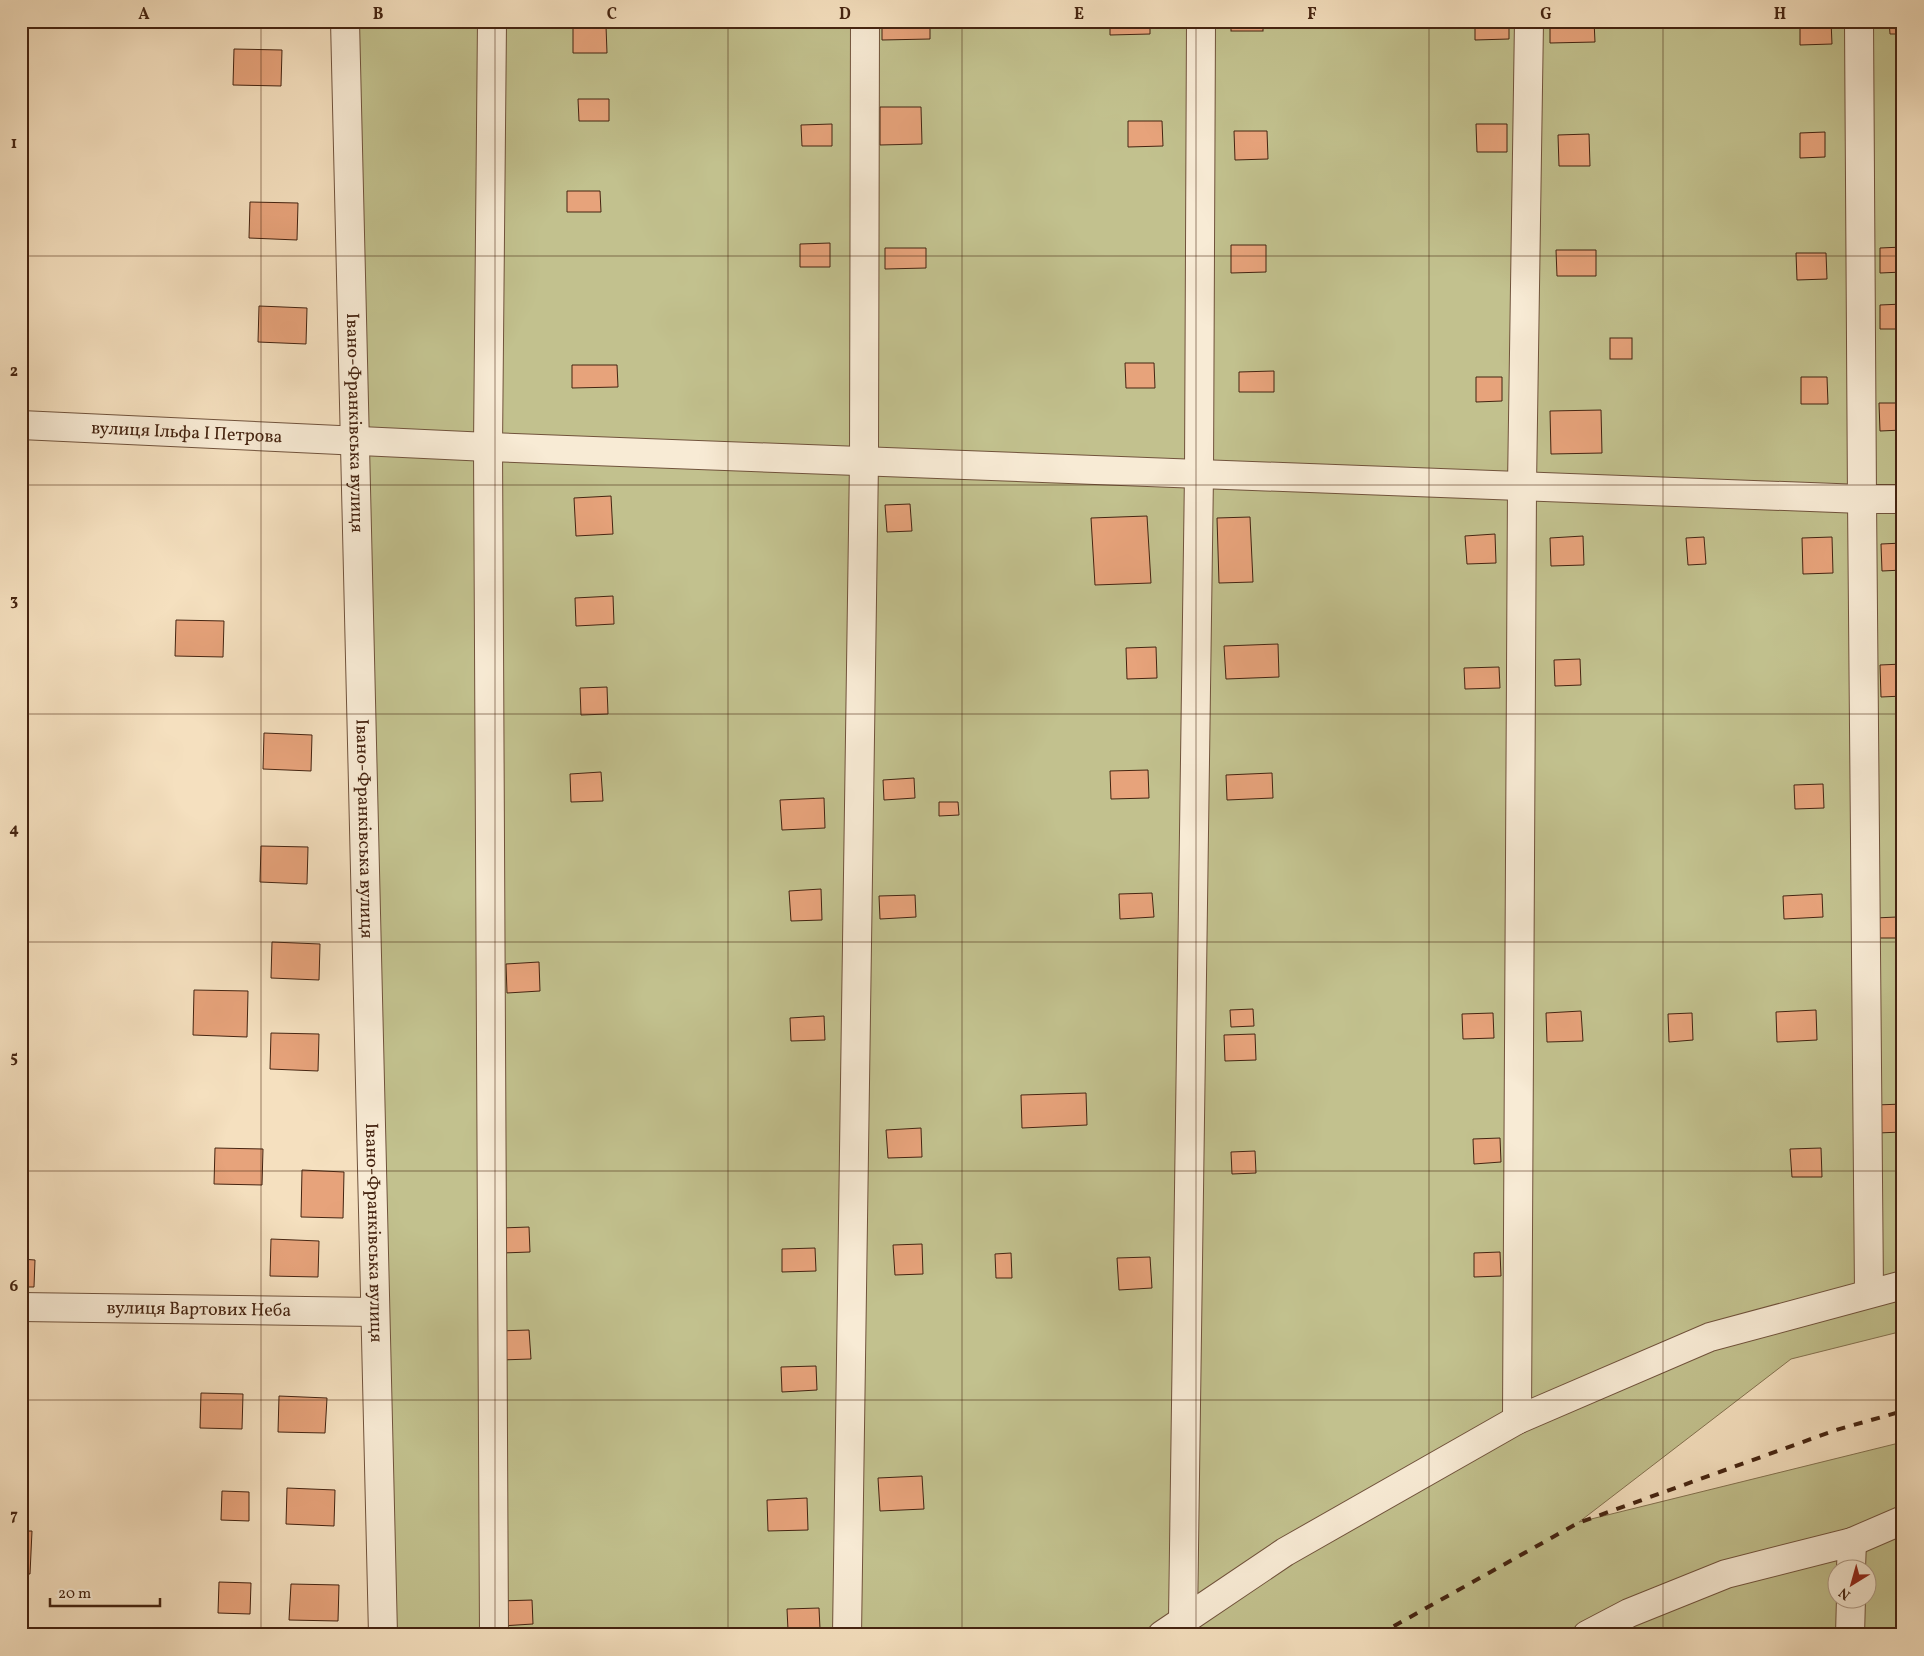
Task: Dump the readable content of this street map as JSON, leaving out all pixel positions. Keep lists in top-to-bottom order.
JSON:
{
  "streets": {
    "street": ["Івано-Франківська вулиця", "вулиця Ільфа І Петрова", "вулиця Вартових Неба"]
  },
  "crossings": [
    ["Івано-Франківська вулиця", "вулиця Ільфа І Петрова"],
    ["Івано-Франківська вулиця", "вулиця Вартових Неба"]
  ],
  "scale_bar": "20 m",
  "north": "bottom left",
  "grid": {
    "columns": [
      "A",
      "B",
      "C",
      "D",
      "E",
      "F",
      "G",
      "H"
    ],
    "rows": [
      "1",
      "2",
      "3",
      "4",
      "5",
      "6",
      "7"
    ]
  }
}
